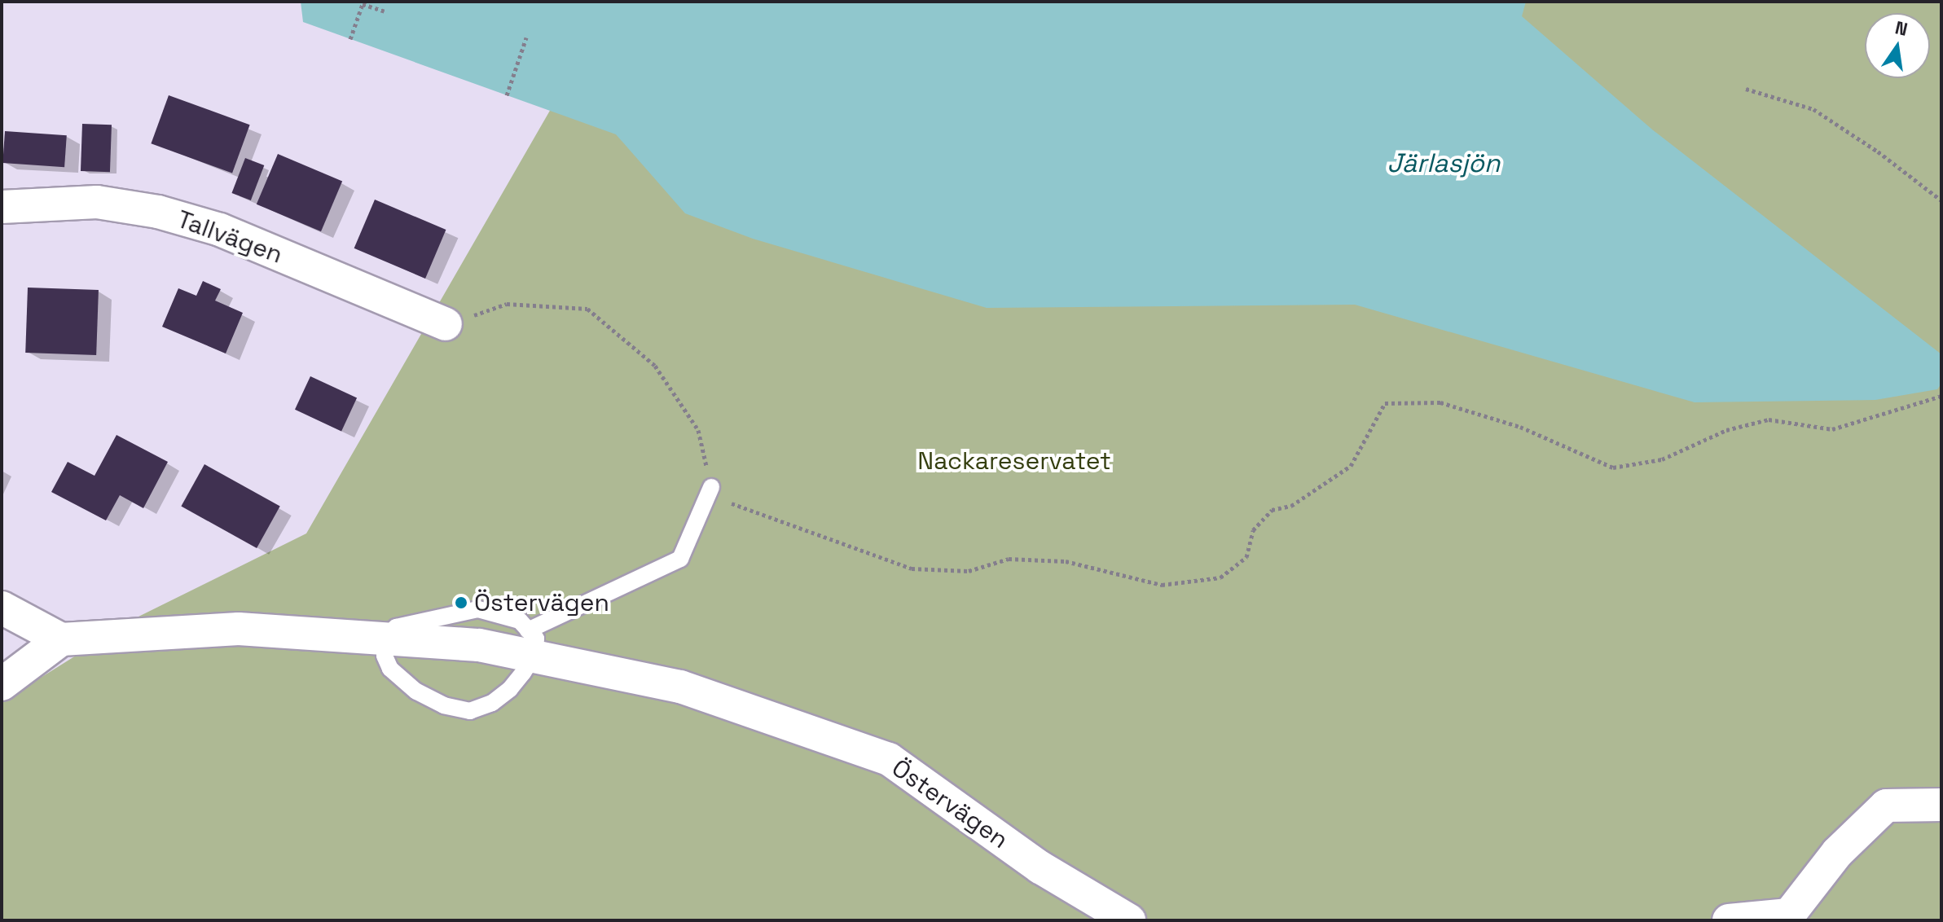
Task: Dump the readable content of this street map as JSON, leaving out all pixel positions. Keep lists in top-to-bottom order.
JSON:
{
  "streets": {
    "street": ["Tallvägen", "Östervägen"]
  },
  "water": ["Järlasjön"],
  "parks": ["Nackareservatet"],
  "places": ["Östervägen"],
  "north": "top"
}
